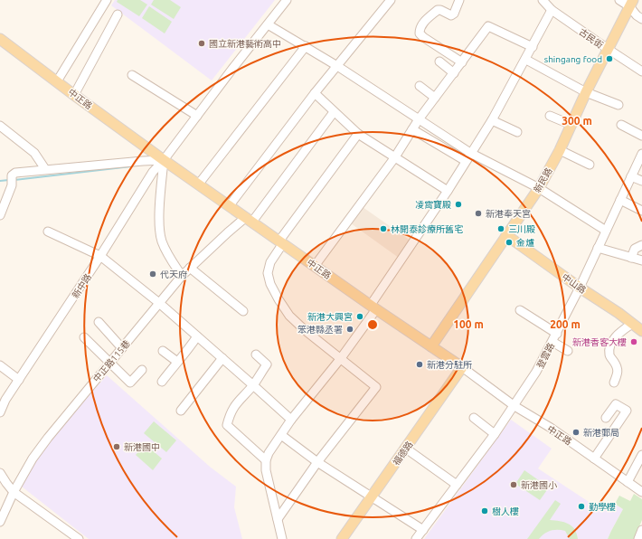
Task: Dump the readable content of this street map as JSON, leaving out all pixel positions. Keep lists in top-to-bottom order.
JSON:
{
  "streets": {
    "main road": [
      "中正路",
      "新民路",
      "中山路",
      "福德路"
    ],
    "street": [
      "古民街",
      "新中路",
      "登雲路",
      "中正路115巷"
    ]
  },
  "crossings": [
    ["古民街", "新民路"],
    ["中正路", "新民路"],
    ["中正路", "新中路"],
    ["中正路", "登雲路"],
    ["中正路", "中正路115巷"],
    ["中正路", "福德路"],
    ["新民路", "中山路"],
    ["中山路", "登雲路"]
  ],
  "places": [
    "國立新港藝術高中",
    "shingang food",
    "凌霄寶殿",
    "新港奉天宮",
    "林開泰診療所舊宅",
    "三川殿",
    "金爐",
    "代天府",
    "新港大興宮",
    "笨港縣丞署",
    "新港香客大樓",
    "新港分駐所",
    "新港郵局",
    "新港國中",
    "新港國小",
    "勤學樓",
    "樹人樓"
  ],
  "rings": ["300 m", "100 m", "200 m"]
}
